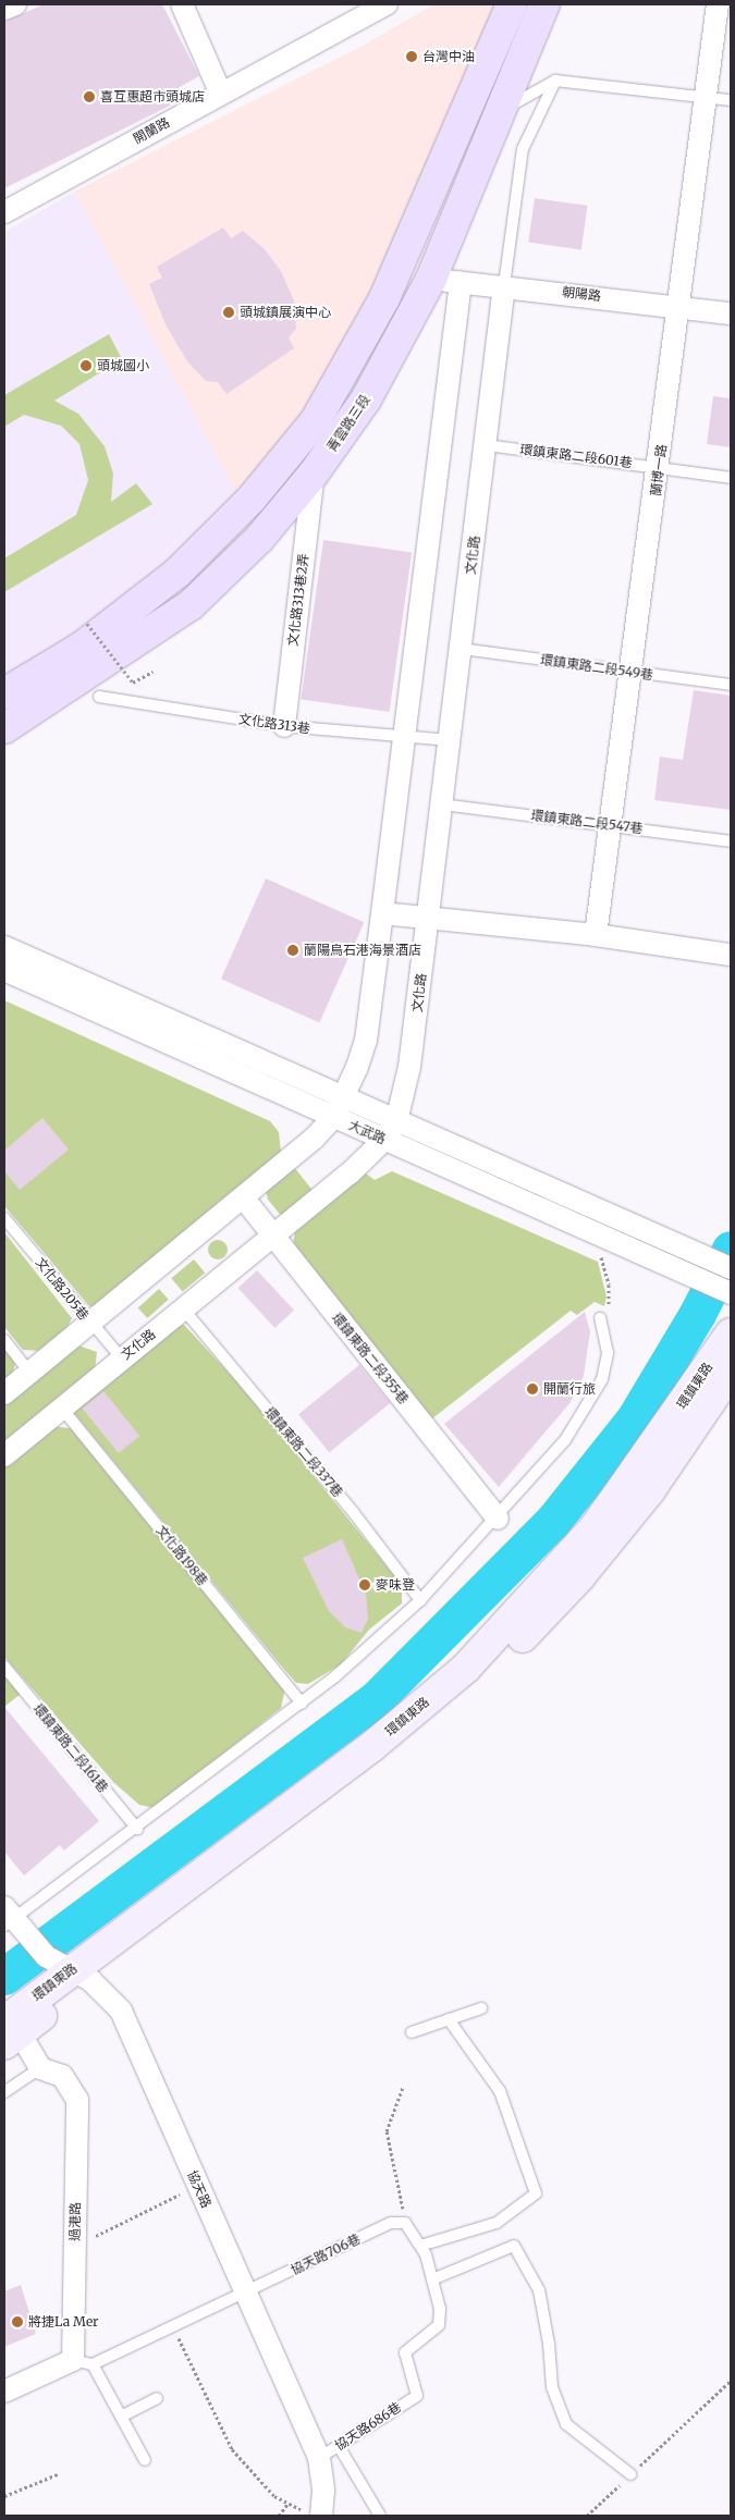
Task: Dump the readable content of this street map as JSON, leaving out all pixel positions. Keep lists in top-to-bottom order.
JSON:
{
  "streets": {
    "main road": ["青雲路三段"],
    "street": [
      "開蘭路",
      "朝陽路",
      "蘭博一路",
      "文化路",
      "文化路313巷2弄",
      "大武路",
      "環鎮東路二段355巷",
      "環鎮東路",
      "協天路",
      "過港路"
    ],
    "lane": [
      "環鎮東路二段601巷",
      "環鎮東路二段549巷",
      "文化路313巷",
      "環鎮東路二段547巷",
      "文化路205巷",
      "環鎮東路二段337巷",
      "文化路198巷",
      "環鎮東路二段161巷",
      "協天路706巷",
      "協天路686巷"
    ]
  },
  "crossings": [
    ["朝陽路", "青雲路三段"],
    ["朝陽路", "蘭博一路"],
    ["朝陽路", "文化路"],
    ["青雲路三段", "文化路313巷2弄"],
    ["環鎮東路二段601巷", "蘭博一路"],
    ["環鎮東路二段601巷", "文化路"],
    ["蘭博一路", "環鎮東路二段549巷"],
    ["蘭博一路", "環鎮東路二段547巷"],
    ["文化路", "環鎮東路二段549巷"],
    ["文化路", "文化路313巷"],
    ["文化路", "環鎮東路二段547巷"],
    ["文化路", "大武路"],
    ["文化路", "文化路205巷"],
    ["文化路", "環鎮東路二段355巷"],
    ["文化路", "環鎮東路二段337巷"],
    ["文化路", "文化路198巷"],
    ["文化路313巷2弄", "文化路313巷"],
    ["環鎮東路", "協天路"],
    ["協天路", "協天路706巷"],
    ["協天路", "協天路686巷"],
    ["過港路", "協天路706巷"],
    ["協天路706巷", "協天路686巷"]
  ],
  "places": [
    "台灣中油",
    "喜互惠超市頭城店",
    "頭城鎮展演中心",
    "頭城國小",
    "蘭陽烏石港海景酒店",
    "開蘭行旅",
    "麥味登",
    "將捷La Mer"
  ]
}
